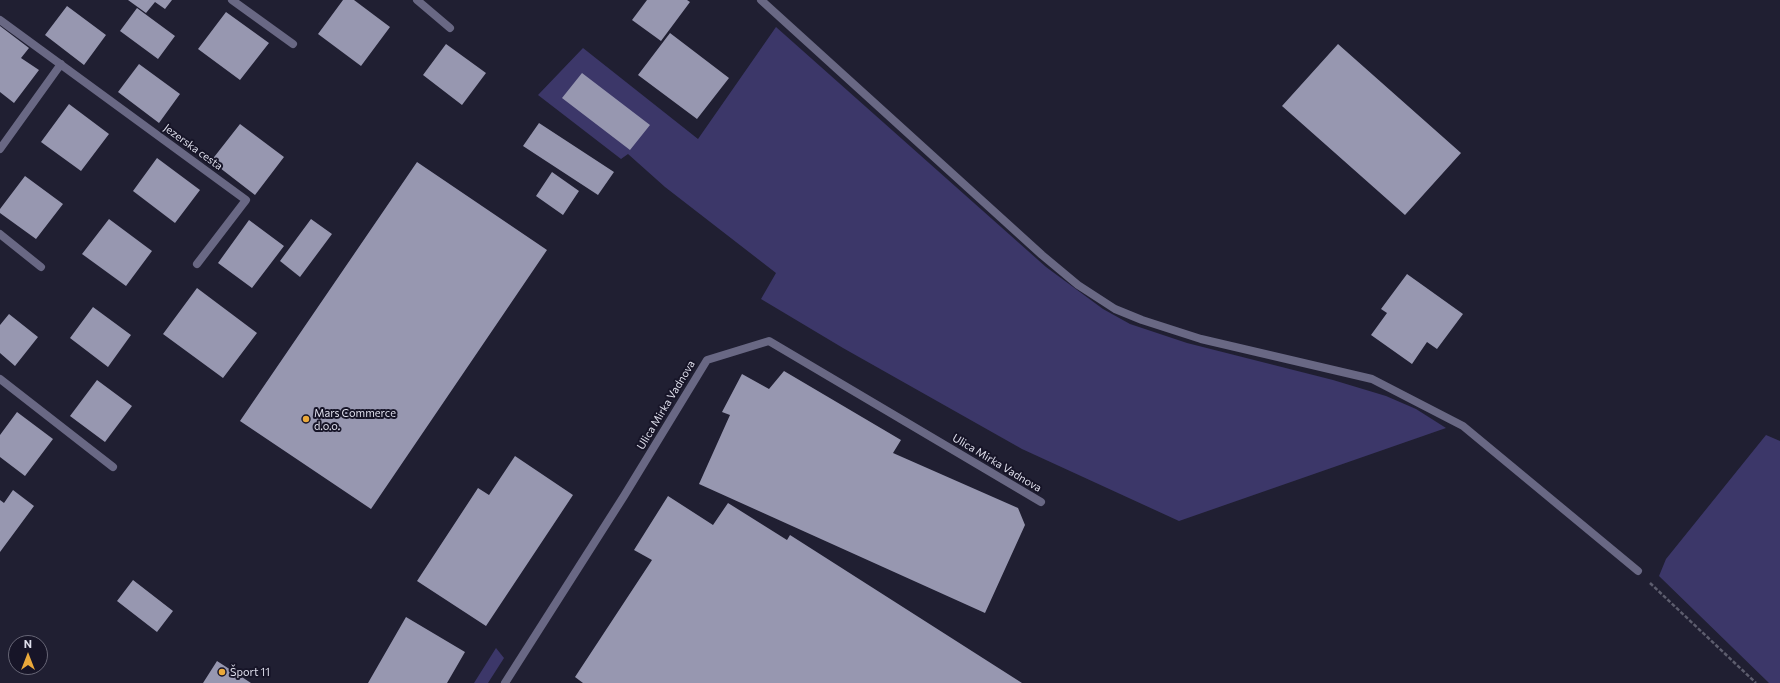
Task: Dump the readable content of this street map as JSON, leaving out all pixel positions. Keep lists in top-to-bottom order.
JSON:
{
  "streets": {
    "street": ["Jezerska cesta", "Ulica Mirka Vadnova"]
  },
  "places": ["Mars Commerce d.o.o.", "Šport 11"],
  "north": "top"
}
